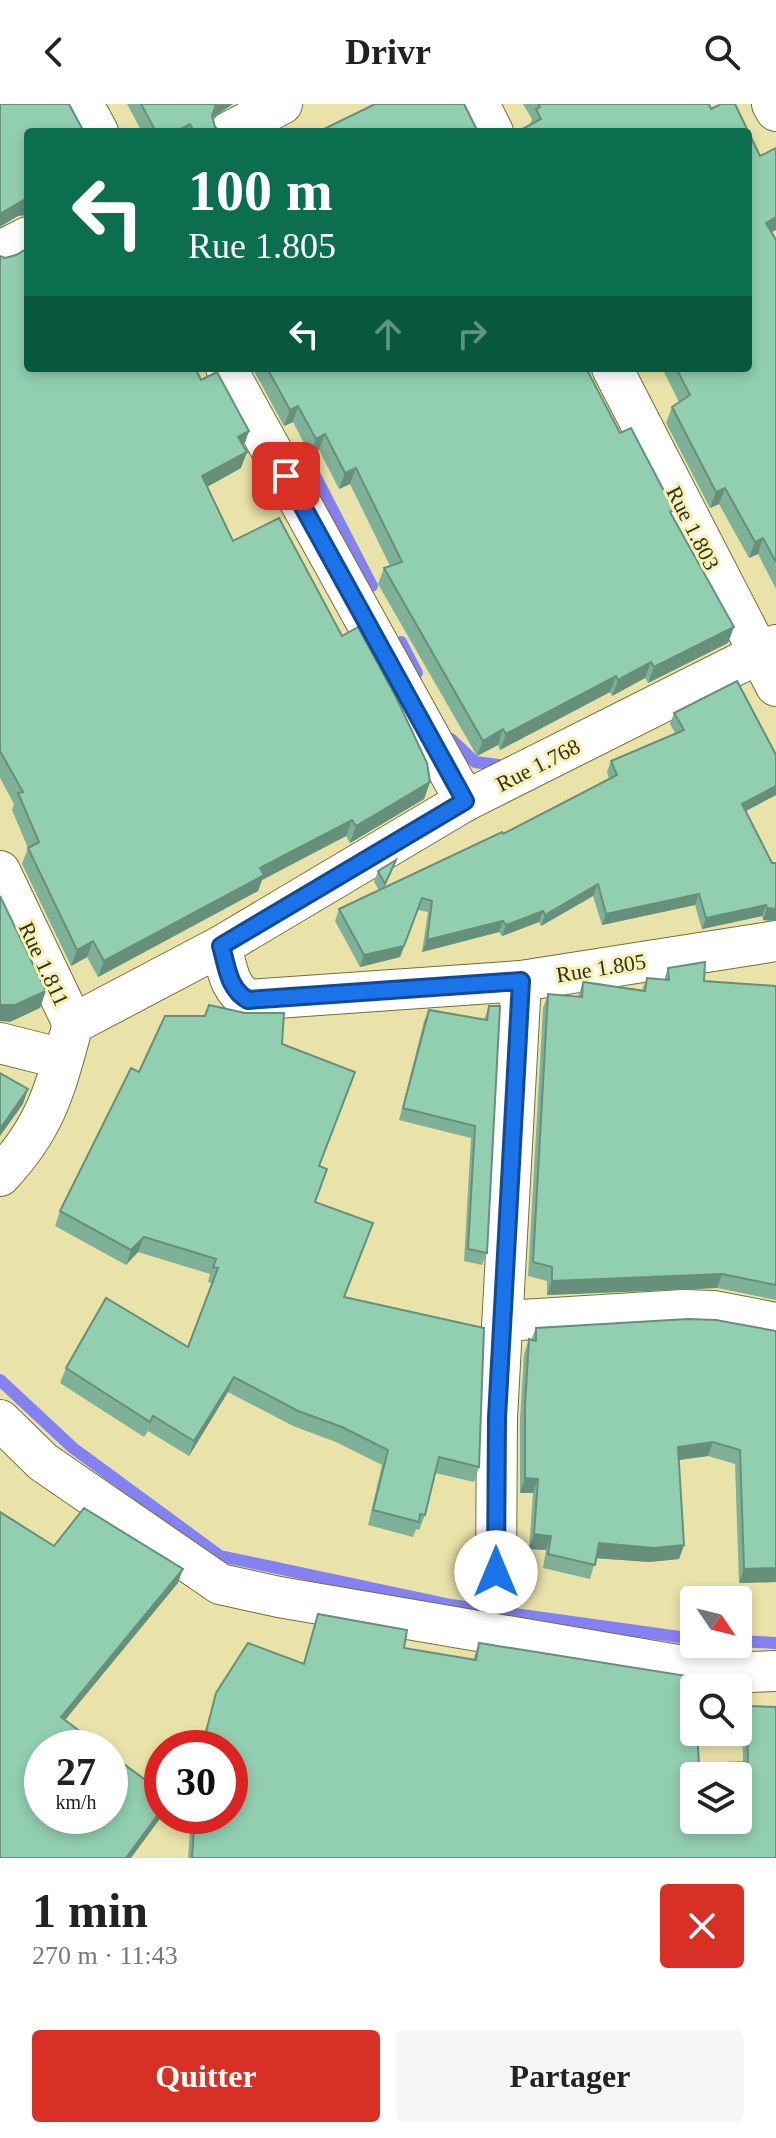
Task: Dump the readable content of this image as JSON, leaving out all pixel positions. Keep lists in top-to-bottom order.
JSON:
{
  "streets": {
    "street": [
      "Rue 1.803",
      "Rue 1.768",
      "Rue 1.811",
      "Rue 1.805"
    ]
  },
  "crossings": [
    ["Rue 1.803", "Rue 1.768"],
    ["Rue 1.768", "Rue 1.811"],
    ["Rue 1.768", "Rue 1.805"]
  ],
  "north": "bottom right",
  "page": {
    "header": "Drivr",
    "turn": ["100 m", "Rue 1.805"],
    "speed": "27 km/h",
    "limit": "30",
    "heading": ["1 min", "270 m · 11:43"],
    "buttons": ["Quitter", "Partager"]
  }
}
